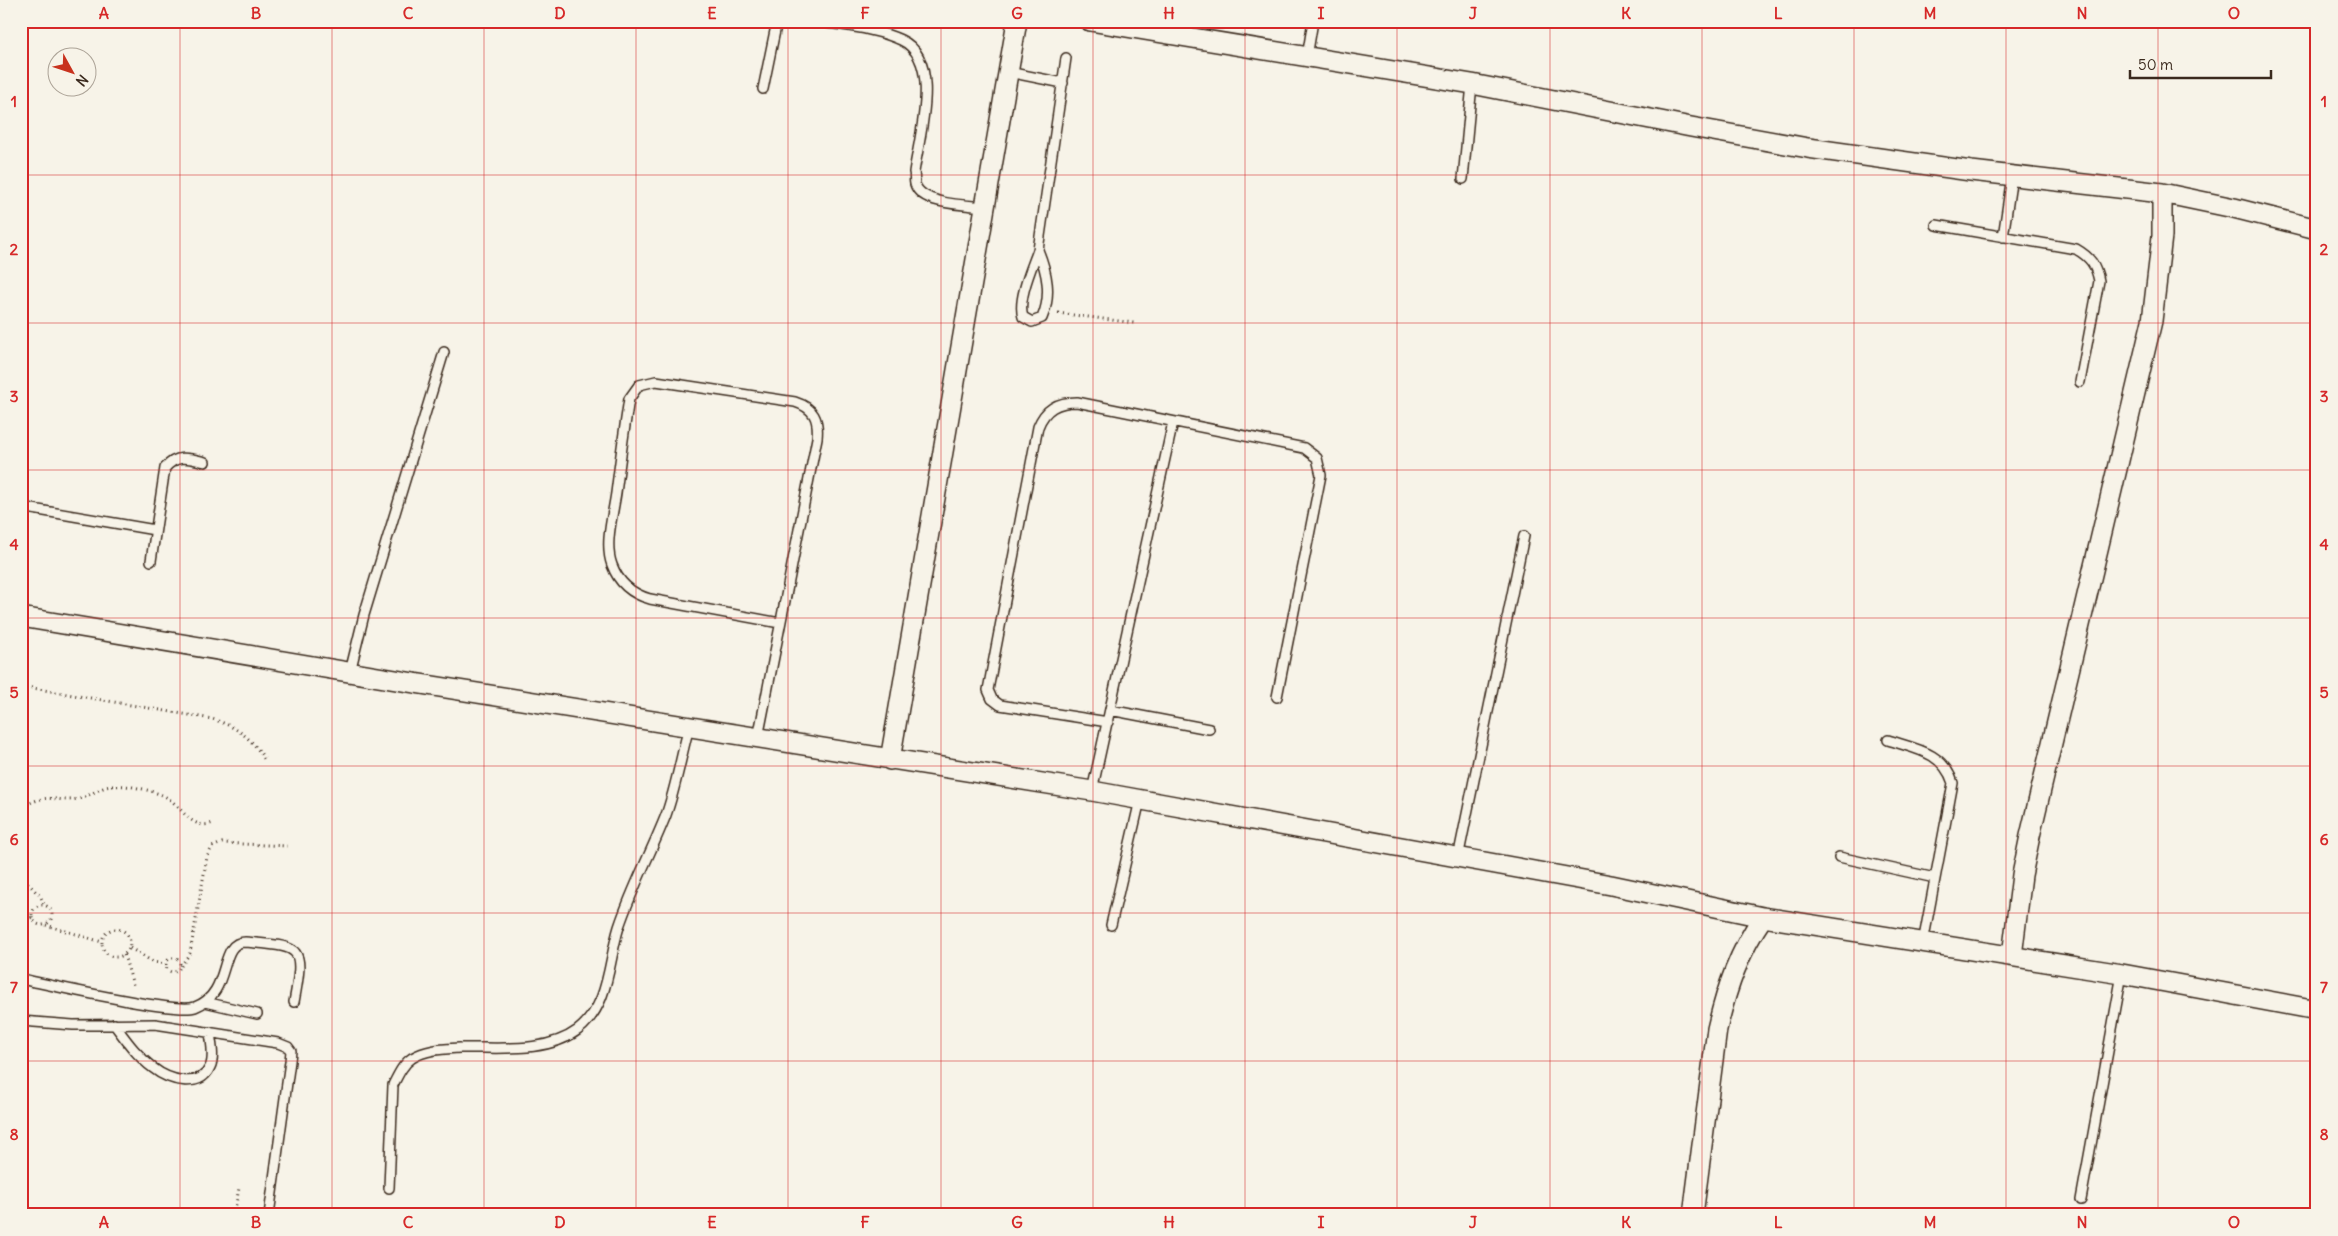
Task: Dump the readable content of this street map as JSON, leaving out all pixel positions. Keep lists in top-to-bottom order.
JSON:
{
  "scale_bar": "50 m",
  "north": "bottom right",
  "grid": {
    "columns": [
      "A",
      "B",
      "C",
      "D",
      "E",
      "F",
      "G",
      "H",
      "I",
      "J",
      "K",
      "L",
      "M",
      "N",
      "O"
    ],
    "rows": [
      "1",
      "2",
      "3",
      "4",
      "5",
      "6",
      "7",
      "8"
    ]
  }
}
